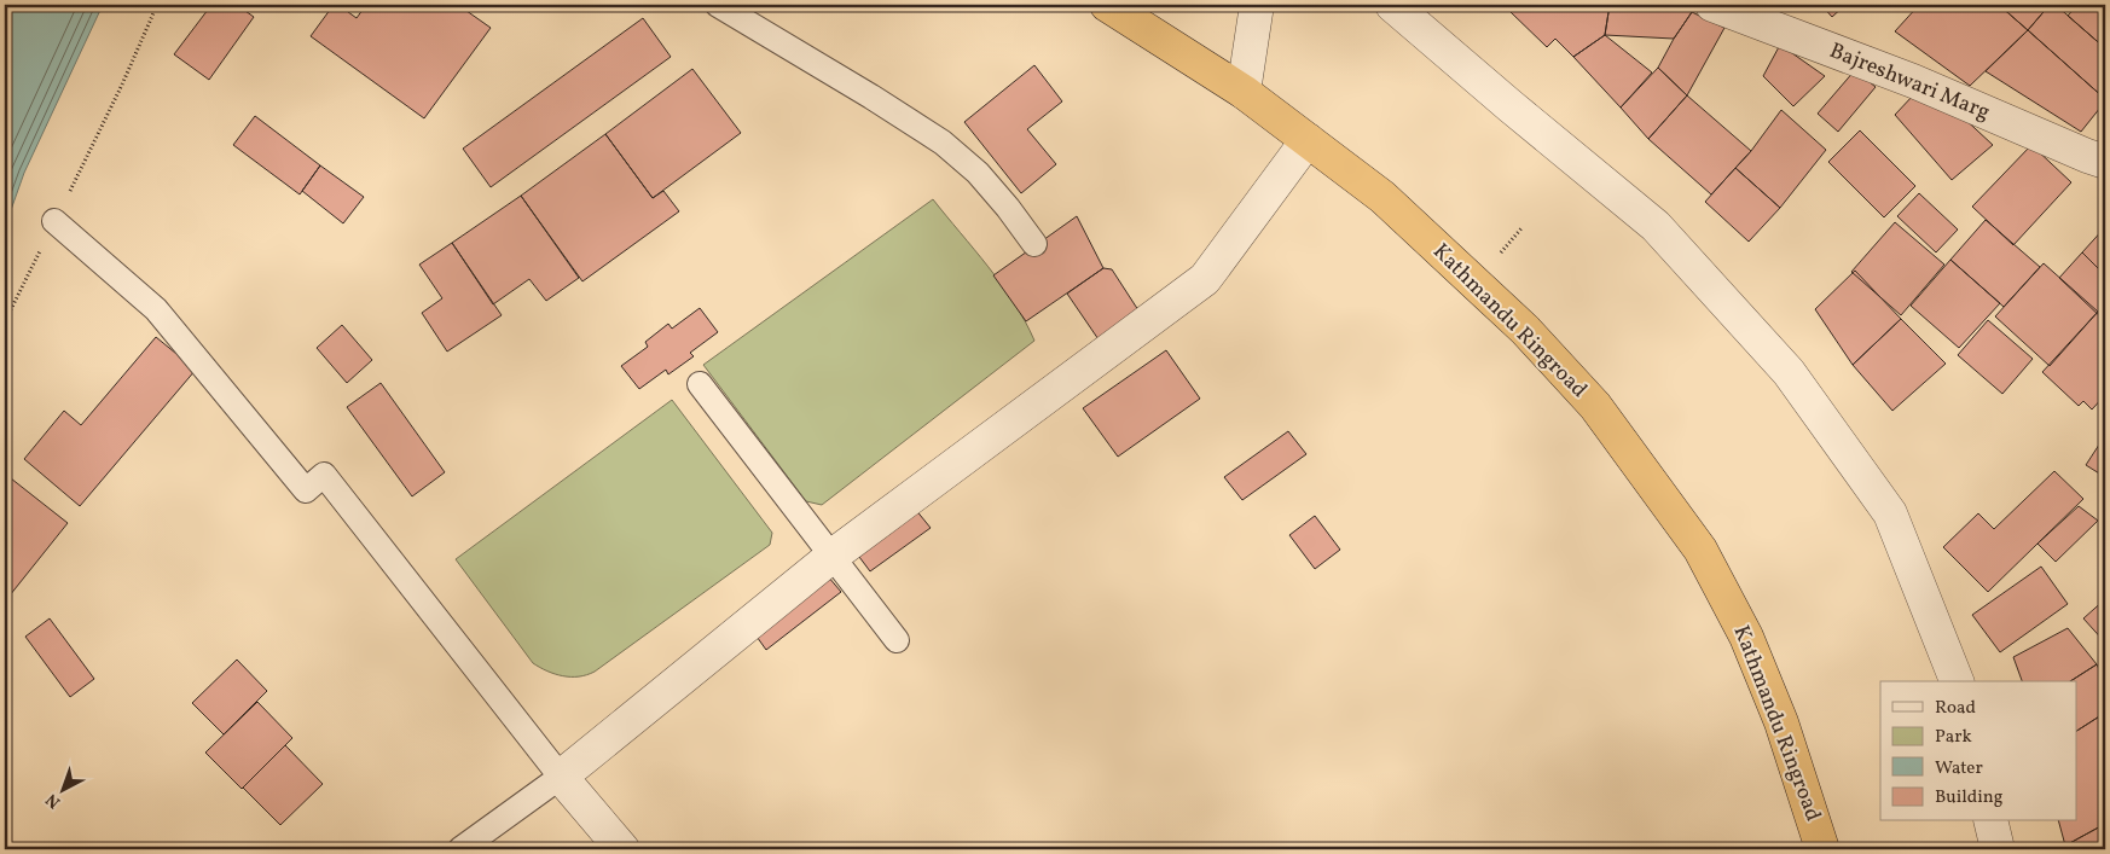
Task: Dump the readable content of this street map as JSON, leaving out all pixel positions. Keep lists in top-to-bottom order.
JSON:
{
  "streets": {
    "highway": ["Kathmandu Ringroad"],
    "street": ["Bajreshwari Marg"]
  },
  "legend": [
    "Road",
    "Park",
    "Water",
    "Building"
  ],
  "north": "bottom left"
}
